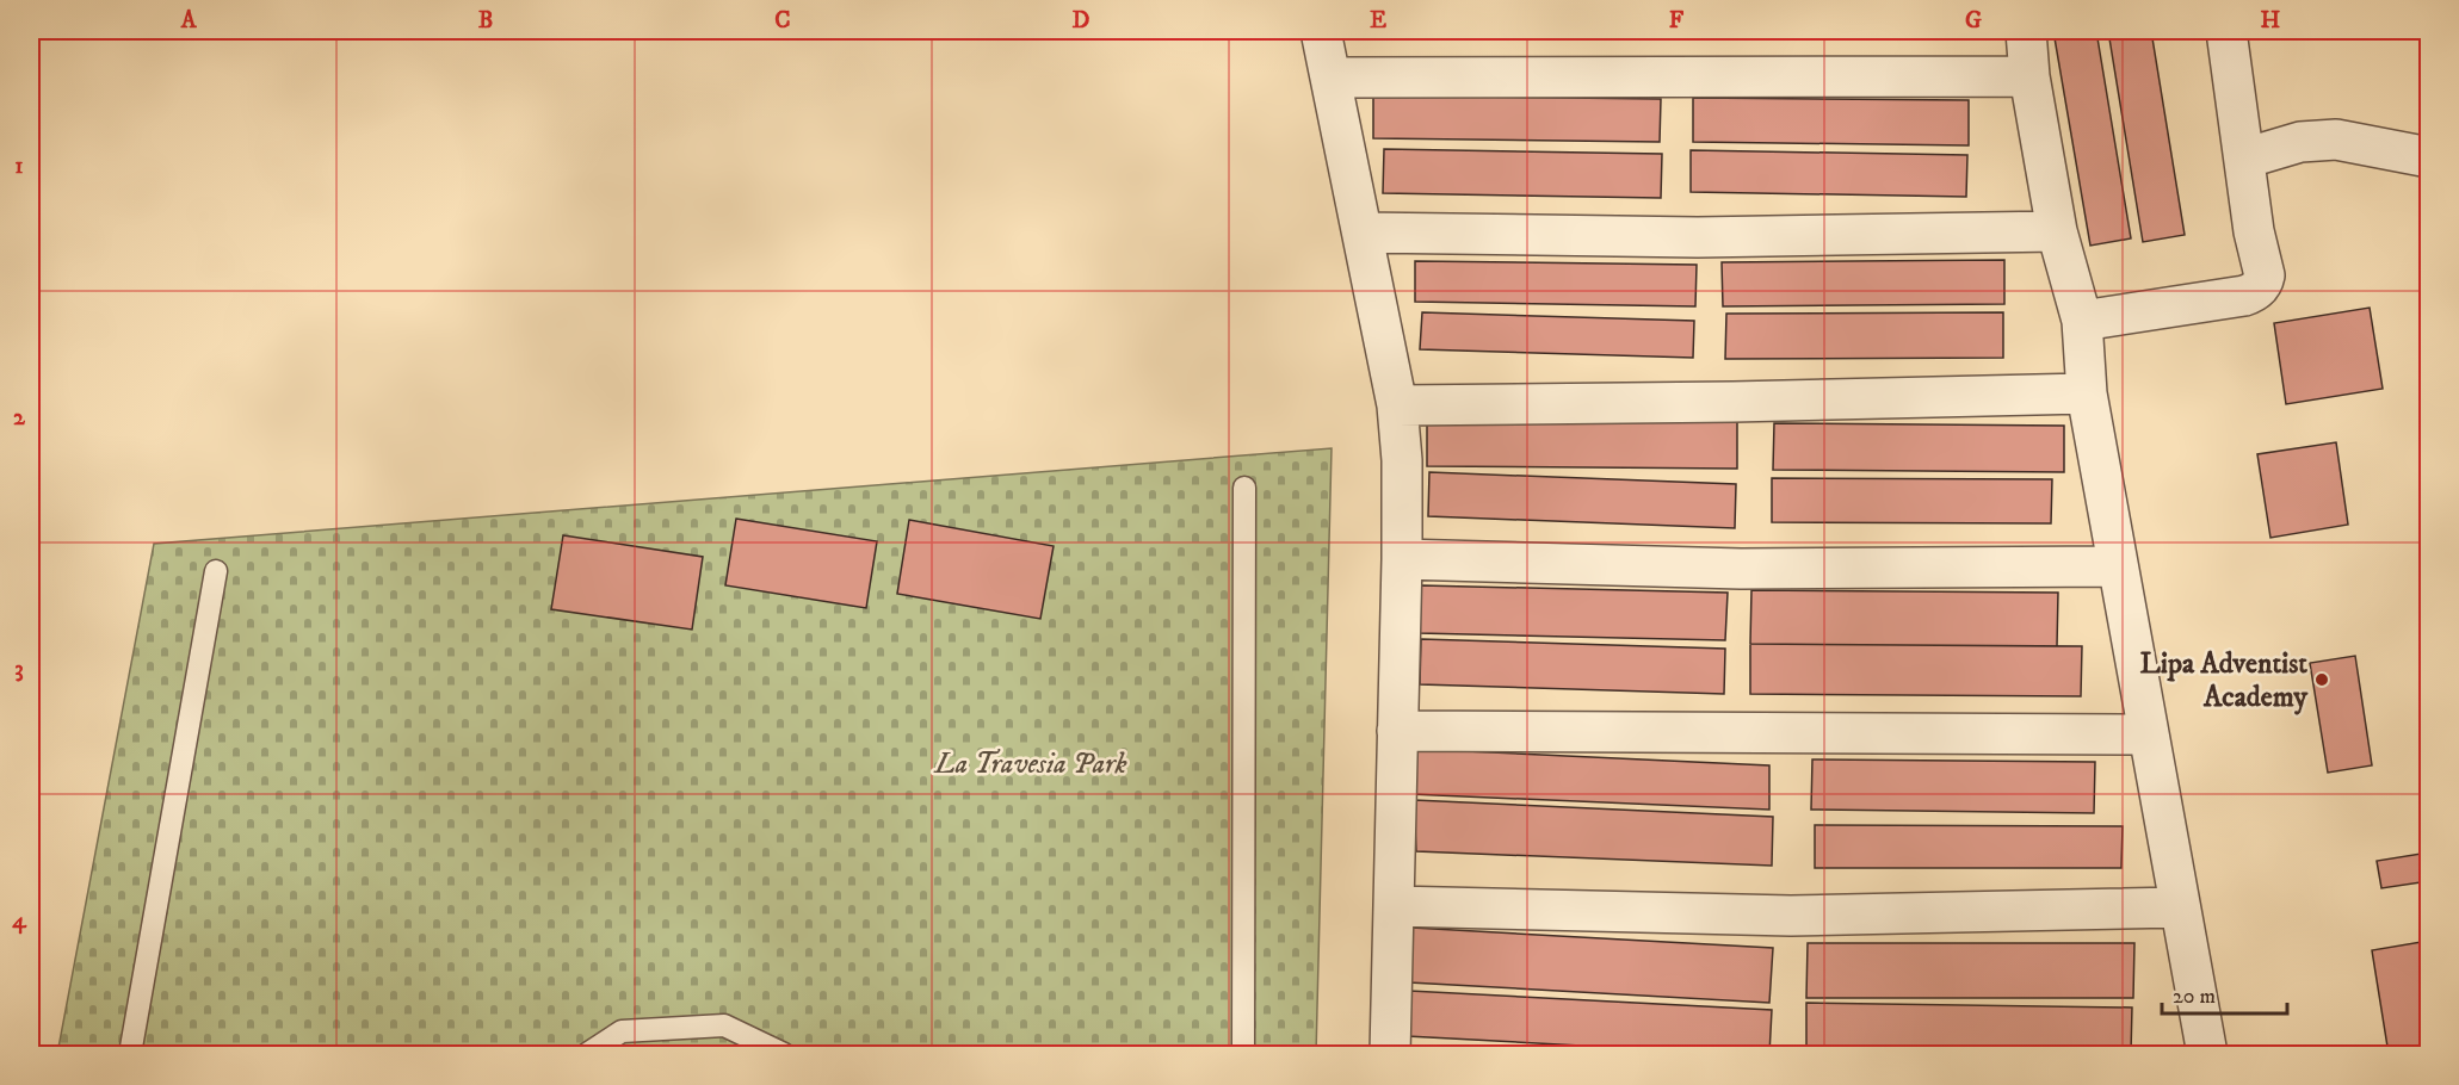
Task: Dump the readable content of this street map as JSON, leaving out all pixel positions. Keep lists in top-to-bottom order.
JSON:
{
  "parks": ["La Travesia Park"],
  "places": ["Lipa Adventist Academy"],
  "scale_bar": "20 m",
  "grid": {
    "columns": [
      "A",
      "B",
      "C",
      "D",
      "E",
      "F",
      "G",
      "H"
    ],
    "rows": [
      "1",
      "2",
      "3",
      "4"
    ]
  }
}
